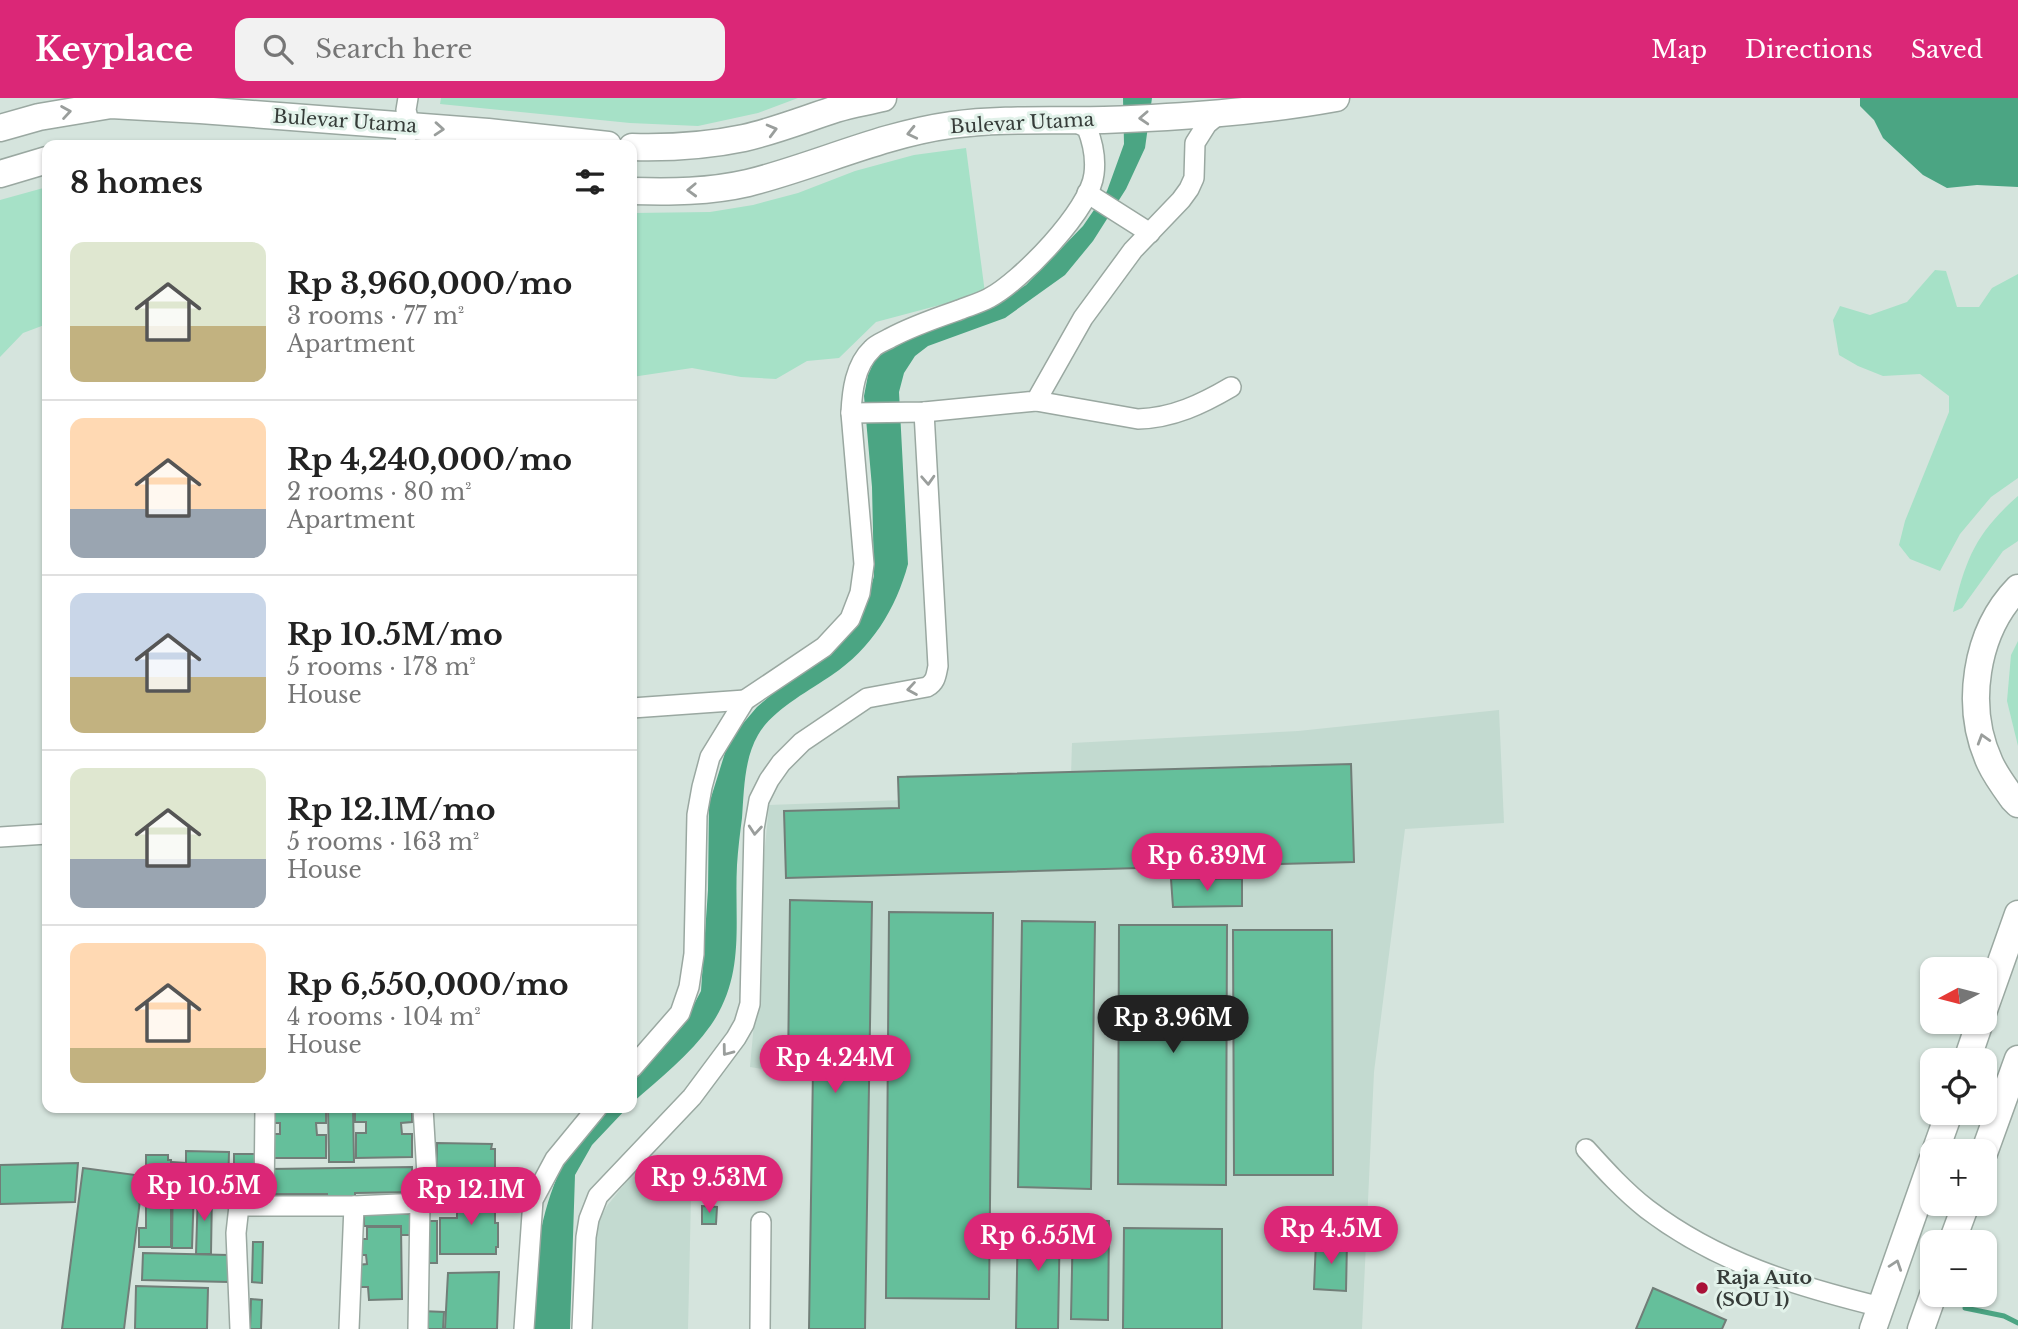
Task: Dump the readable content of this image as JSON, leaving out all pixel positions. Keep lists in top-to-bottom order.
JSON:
{
  "streets": {
    "main road": ["Bulevar Utama"]
  },
  "places": ["Raja Auto (SOU 1)"],
  "north": "left",
  "page": {
    "header": "Keyplace",
    "search": "Search here",
    "nav": ["Map", "Directions", "Saved"],
    "heading": "8 homes",
    "list": [
      {
        "name": "Rp 3,960,000/mo",
        "note": "3 rooms · 77 m² · Apartment"
      },
      {
        "name": "Rp 4,240,000/mo",
        "note": "2 rooms · 80 m² · Apartment"
      },
      {
        "name": "Rp 10.5M/mo",
        "note": "5 rooms · 178 m² · House"
      },
      {
        "name": "Rp 12.1M/mo",
        "note": "5 rooms · 163 m² · House"
      },
      {
        "name": "Rp 6,550,000/mo",
        "note": "4 rooms · 104 m² · House"
      }
    ],
    "price": [
      "Rp 6.39M",
      "Rp 3.96M",
      "Rp 4.24M",
      "Rp 9.53M",
      "Rp 10.5M",
      "Rp 12.1M",
      "Rp 4.5M",
      "Rp 6.55M"
    ],
    "map_buttons": ["+", "−"]
  }
}
